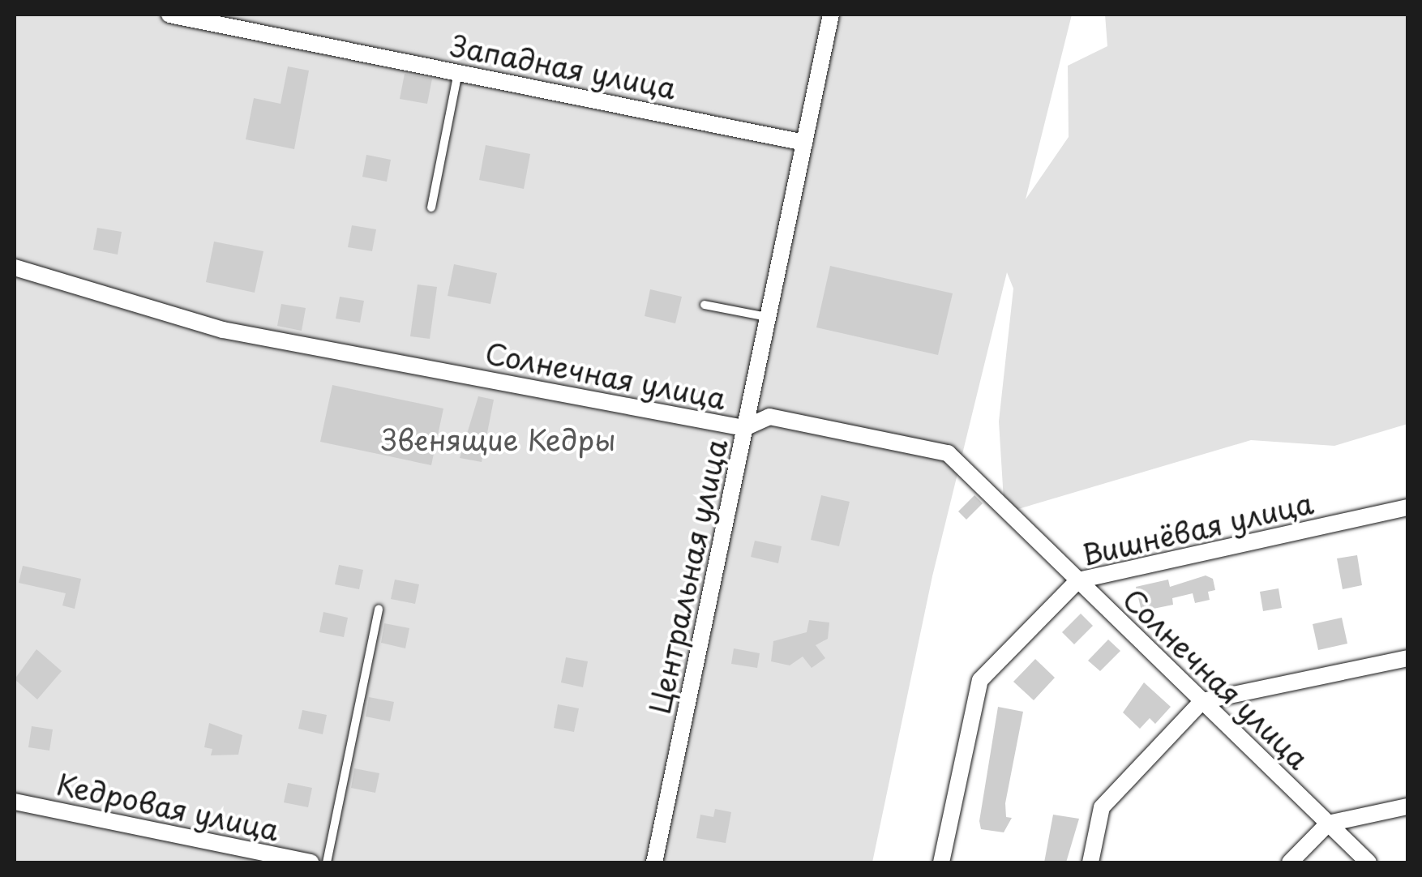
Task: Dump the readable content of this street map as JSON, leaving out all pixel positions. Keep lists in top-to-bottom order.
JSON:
{
  "streets": {
    "street": [
      "Западная улица",
      "Солнечная улица",
      "Вишнёвая улица",
      "Центральная улица",
      "Кедровая улица"
    ]
  },
  "crossings": [
    ["Западная улица", "Центральная улица"],
    ["Солнечная улица", "Вишнёвая улица"],
    ["Солнечная улица", "Центральная улица"]
  ],
  "parks": ["Звенящие Кедры"]
}
